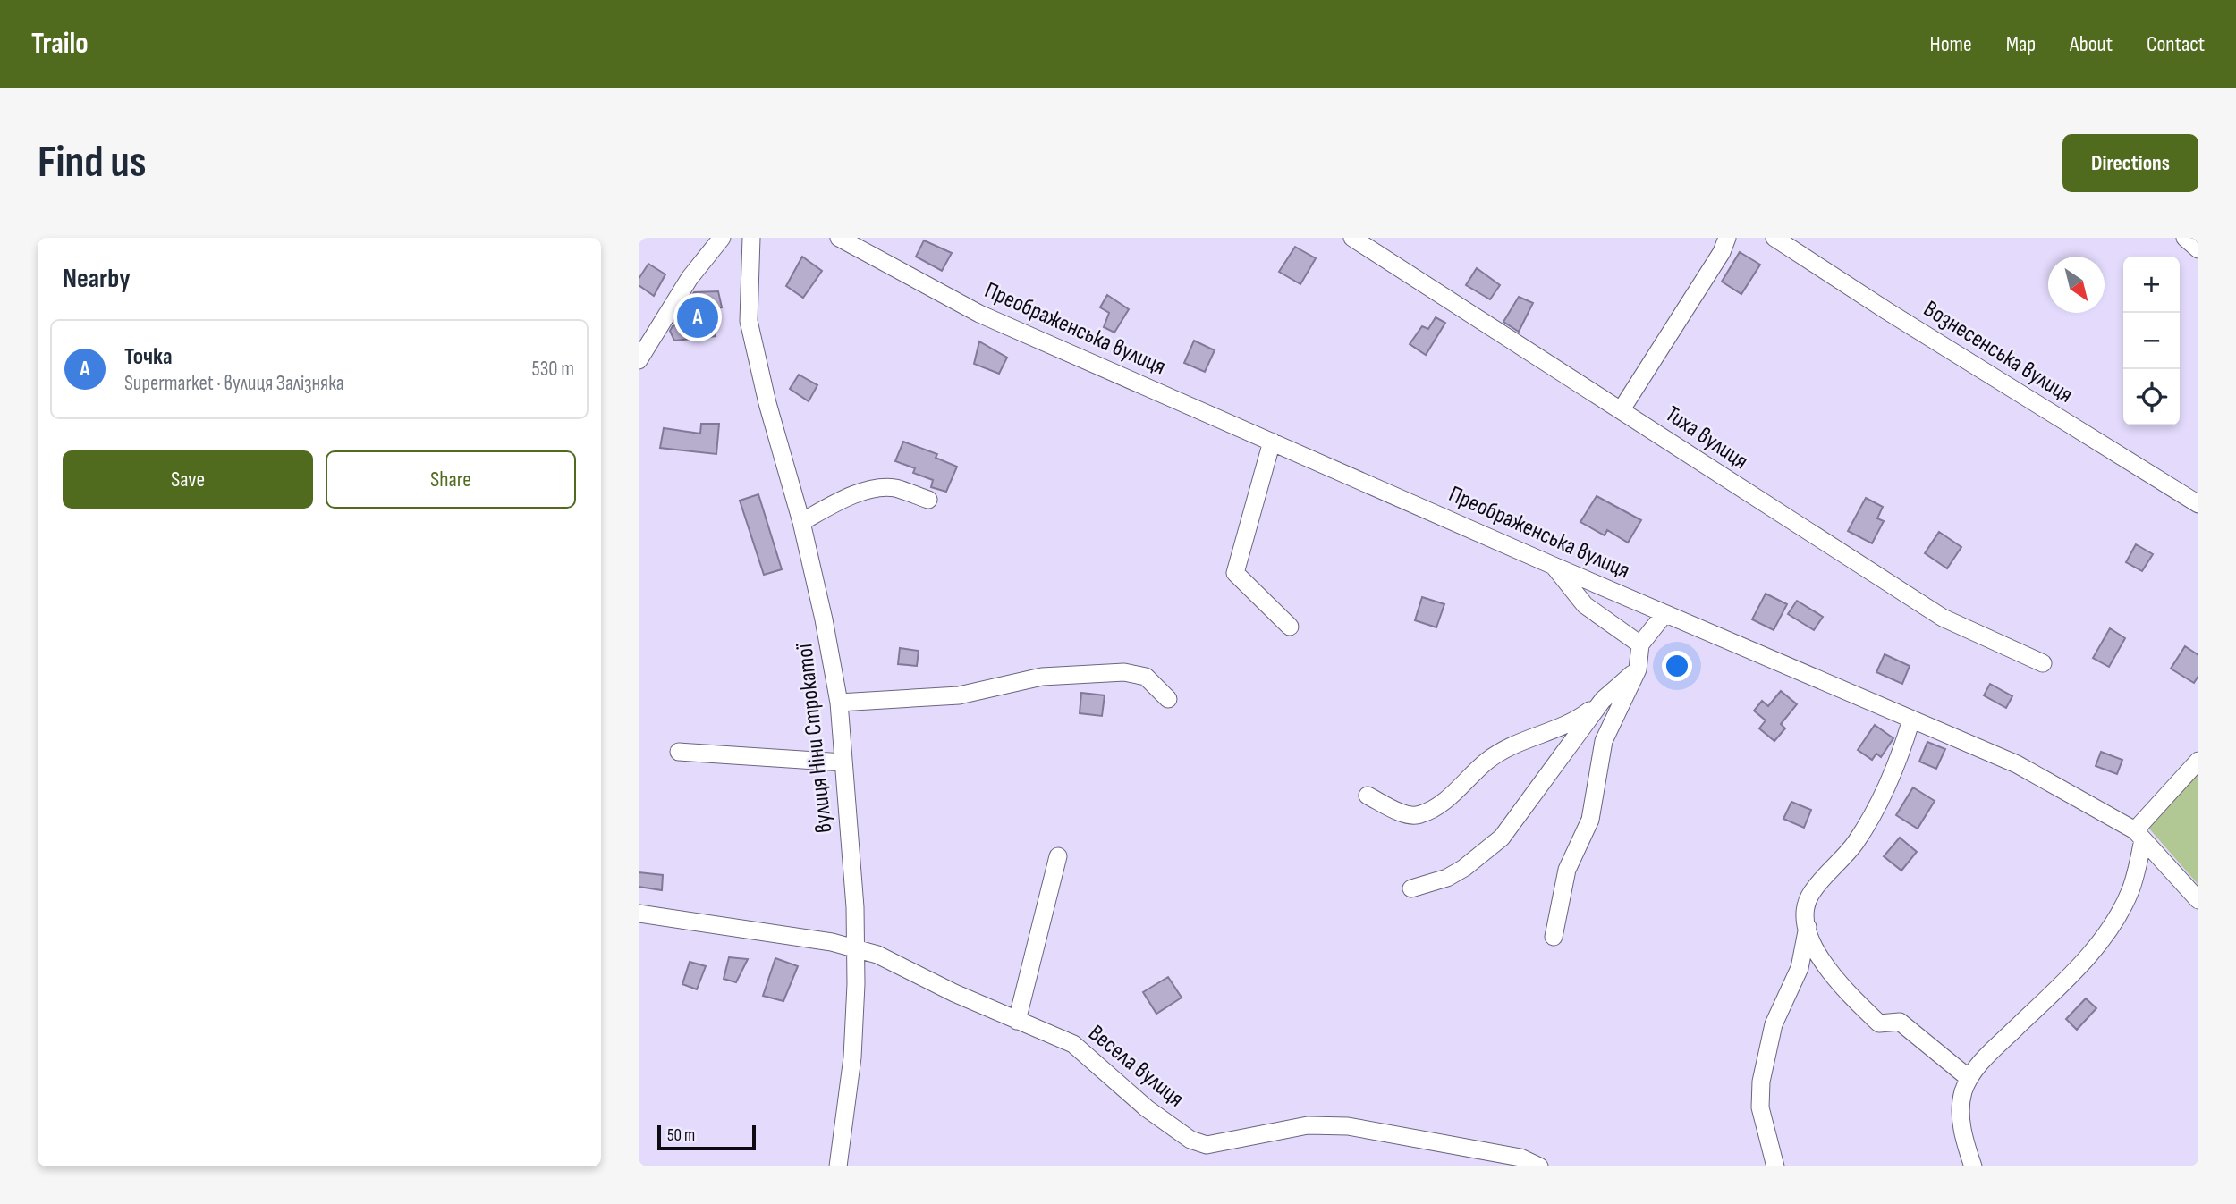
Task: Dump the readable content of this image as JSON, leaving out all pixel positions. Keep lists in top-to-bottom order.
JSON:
{
  "streets": {
    "street": [
      "Преображенська вулиця",
      "Вознесенська вулиця",
      "Тиха вулиця",
      "вулиця Ніни Строкатої",
      "Весела вулиця"
    ]
  },
  "crossings": [
    ["вулиця Ніни Строкатої", "Весела вулиця"]
  ],
  "scale_bar": "50 m",
  "north": "bottom right",
  "page": {
    "header": "Trailo",
    "nav": [
      "Home",
      "Map",
      "About",
      "Contact"
    ],
    "buttons": [
      "Directions",
      ["Save", "Share"]
    ],
    "title": "Find us",
    "heading": "Nearby",
    "map_buttons": ["+", "−"],
    "pins": "A",
    "list": [
      {
        "mark": "A",
        "name": "Точка",
        "note": "Supermarket · вулиця Залізняка",
        "value": "530 m"
      }
    ],
    "scale": "50 m"
  }
}
